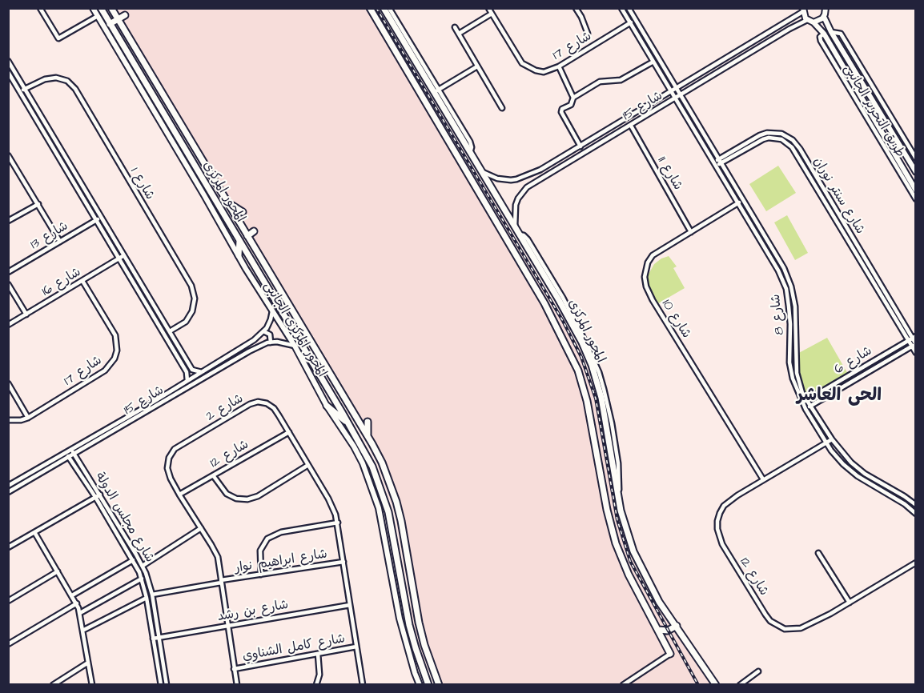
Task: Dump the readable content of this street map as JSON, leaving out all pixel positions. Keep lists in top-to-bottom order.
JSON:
{
  "streets": {
    "main road": ["المحور المركزى"],
    "street": [
      "شارع 17",
      "شارع 15",
      "طريق التحرير الجانبى",
      "شارع 11",
      "شارع 1",
      "شارع سنتر نوران",
      "شارع 13",
      "شارع 16",
      "شارع 8",
      "شارع 10",
      "المحور المركزى الجانبى",
      "شارع 6",
      "شارع 2",
      "شارع 12",
      "شارع مجلس الدولة",
      "شارع ابراهيم نوار",
      "شارع بن رشد",
      "شارع كامل الشناوي"
    ]
  },
  "crossings": [
    ["شارع 17", "شارع 16"],
    ["شارع 17", "شارع 8"],
    ["شارع 15", "شارع 11"],
    ["شارع 15", "المحور المركزى"],
    ["شارع 15", "شارع 8"],
    ["شارع 15", "المحور المركزى الجانبى"],
    ["شارع 15", "شارع مجلس الدولة"],
    ["شارع 11", "شارع 10"],
    ["شارع سنتر نوران", "شارع 8"],
    ["شارع سنتر نوران", "شارع 6"],
    ["شارع 8", "شارع 10"],
    ["شارع 8", "شارع 6"],
    ["شارع 8", "شارع 12"],
    ["شارع 10", "شارع 12"],
    ["شارع 2", "شارع 12"],
    ["شارع 2", "شارع ابراهيم نوار"],
    ["شارع 2", "شارع بن رشد"],
    ["شارع 2", "شارع كامل الشناوي"],
    ["شارع مجلس الدولة", "شارع ابراهيم نوار"],
    ["شارع مجلس الدولة", "شارع بن رشد"]
  ],
  "districts": ["الحى العاشر"]
}
